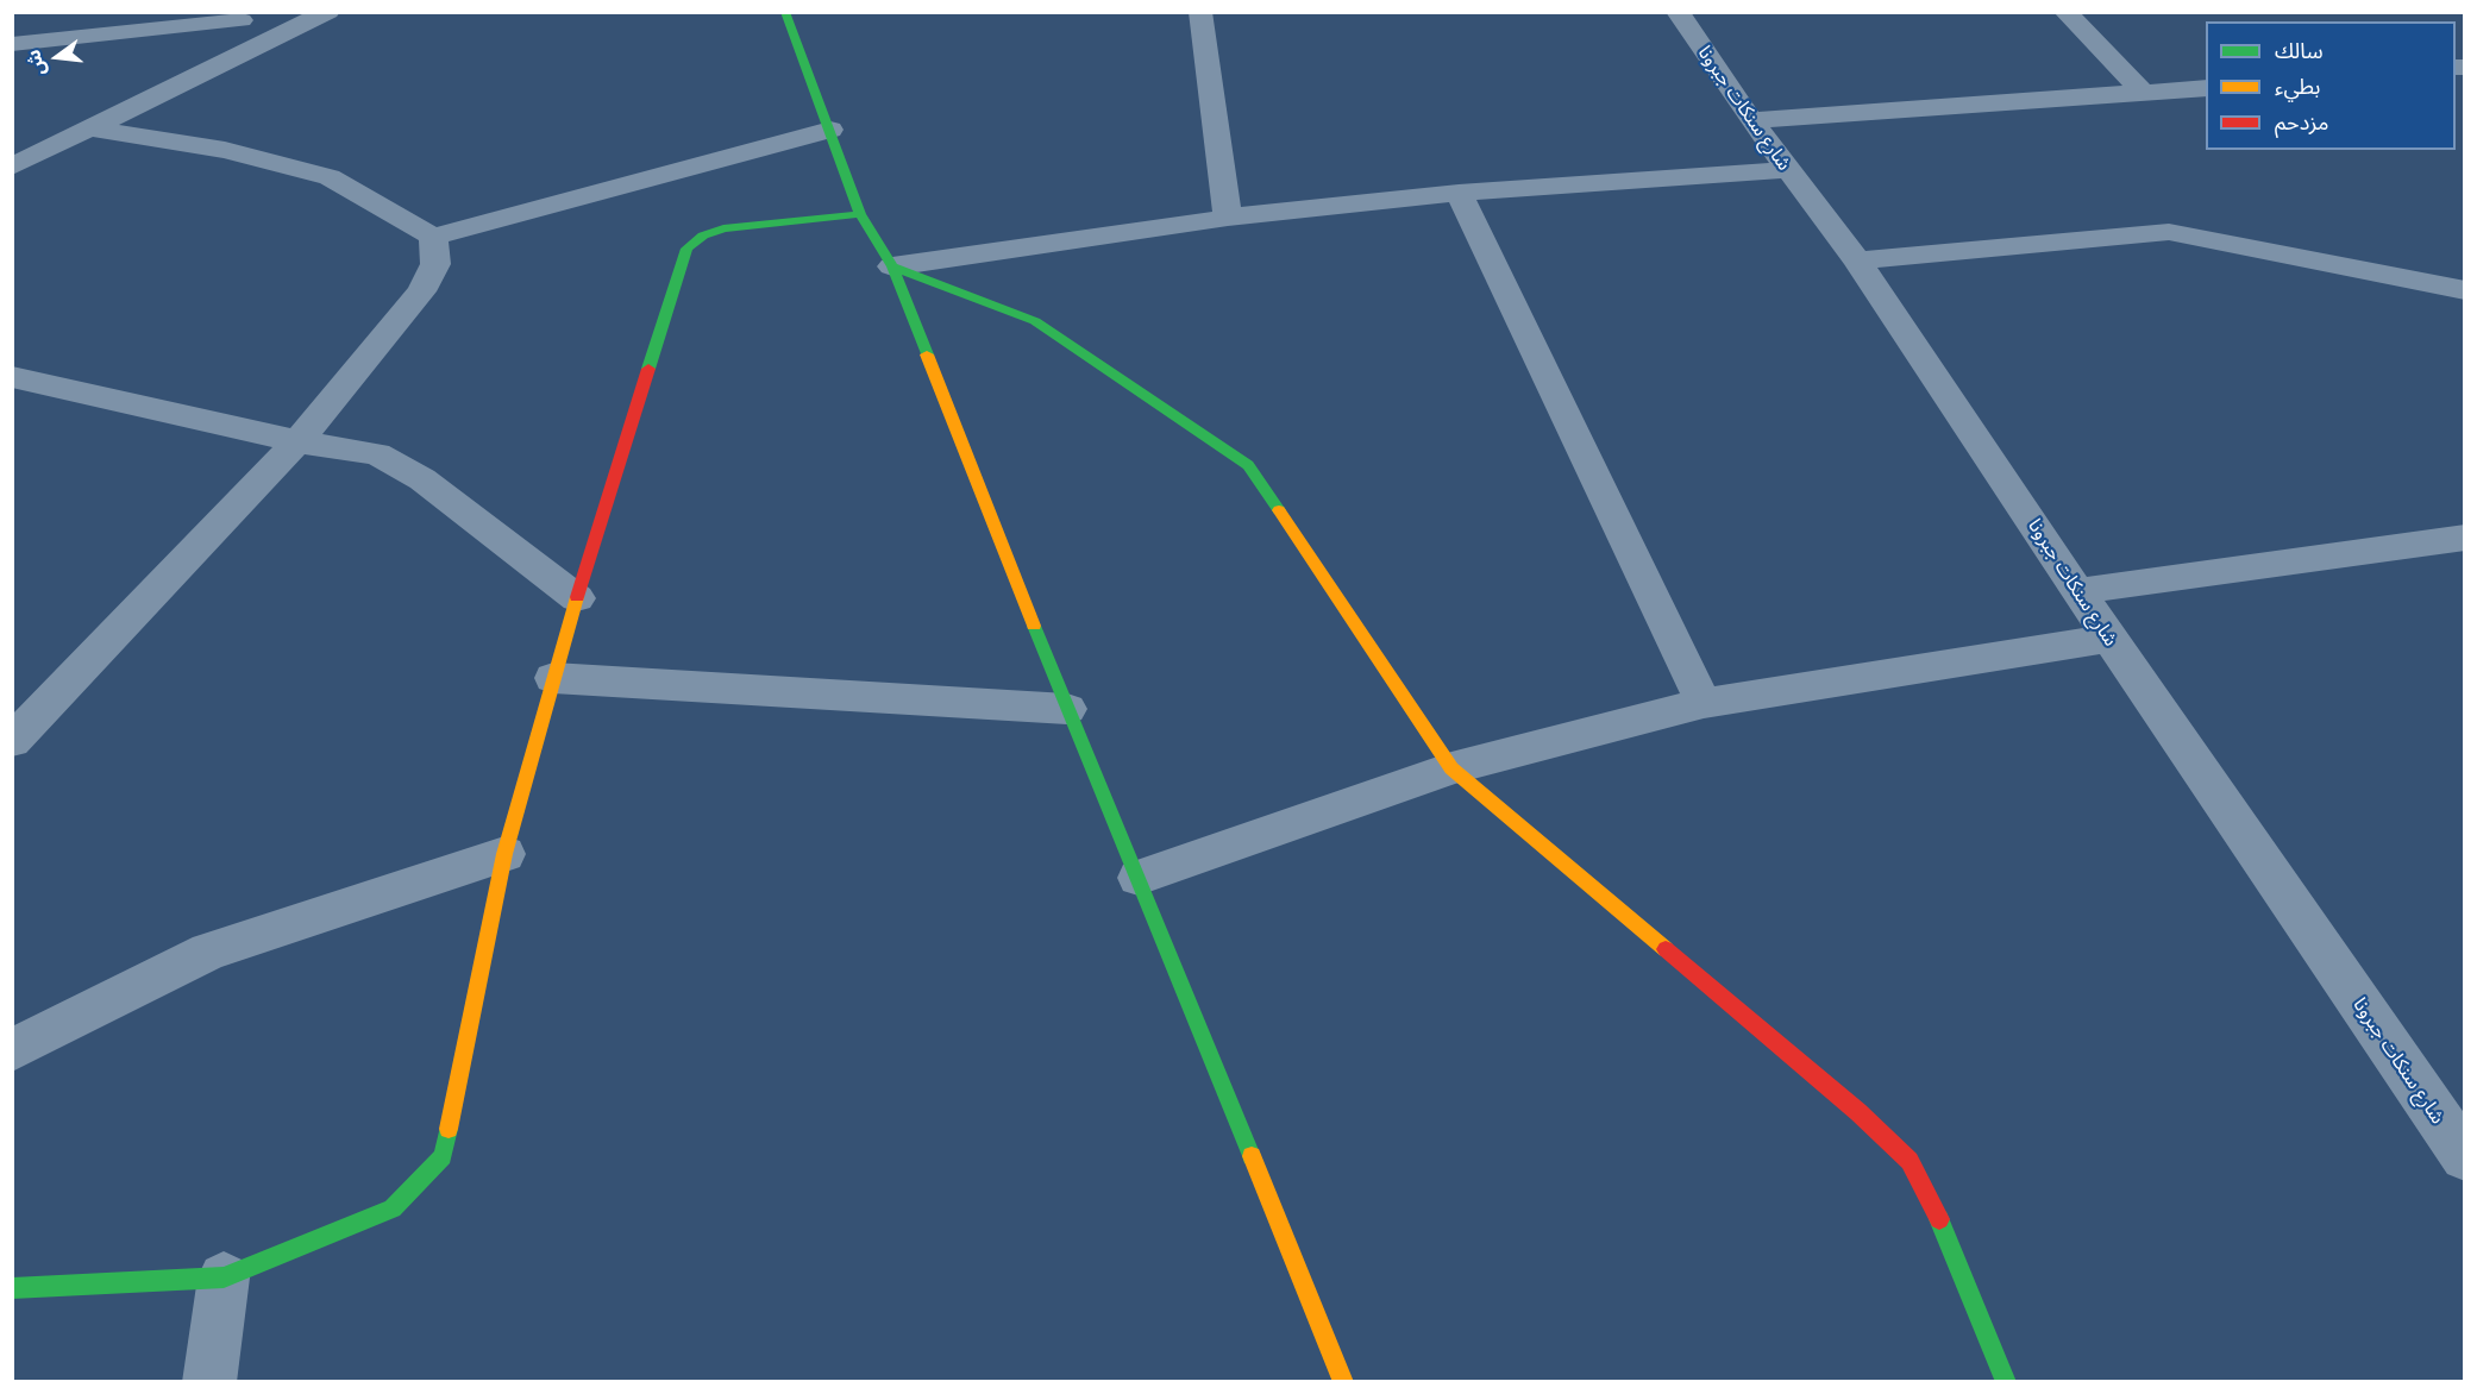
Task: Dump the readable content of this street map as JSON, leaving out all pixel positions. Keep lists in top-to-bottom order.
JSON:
{
  "streets": {
    "street": ["شارع سنكات جبرونا"]
  },
  "legend": ["سالك", "بطيء", "مزدحم"],
  "north": "left"
}
